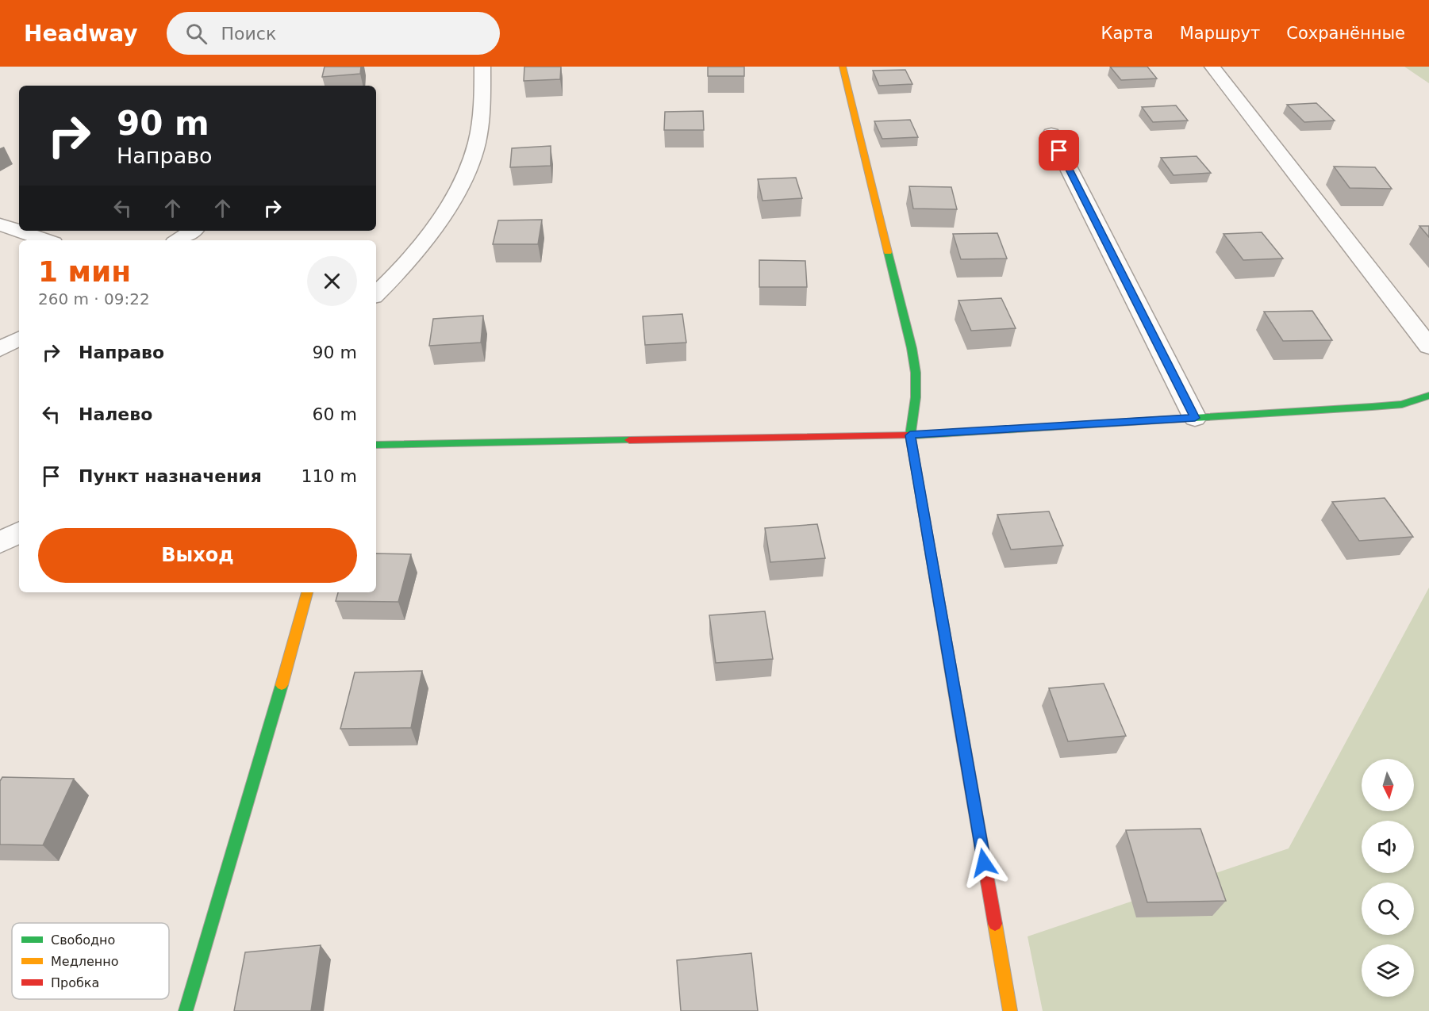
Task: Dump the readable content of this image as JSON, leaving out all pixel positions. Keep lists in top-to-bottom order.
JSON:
{
  "legend": ["Свободно", "Медленно", "Пробка"],
  "north": "bottom",
  "page": {
    "header": "Headway",
    "search": "Поиск",
    "nav": ["Карта", "Маршрут", "Сохранённые"],
    "turn": ["90 m", "Направо"],
    "heading": ["1 мин", "260 m · 09:22"],
    "list": [
      {
        "name": "Направо",
        "value": "90 m"
      },
      {
        "name": "Налево",
        "value": "60 m"
      },
      {
        "name": "Пункт назначения",
        "value": "110 m"
      }
    ],
    "buttons": "Выход"
  }
}
